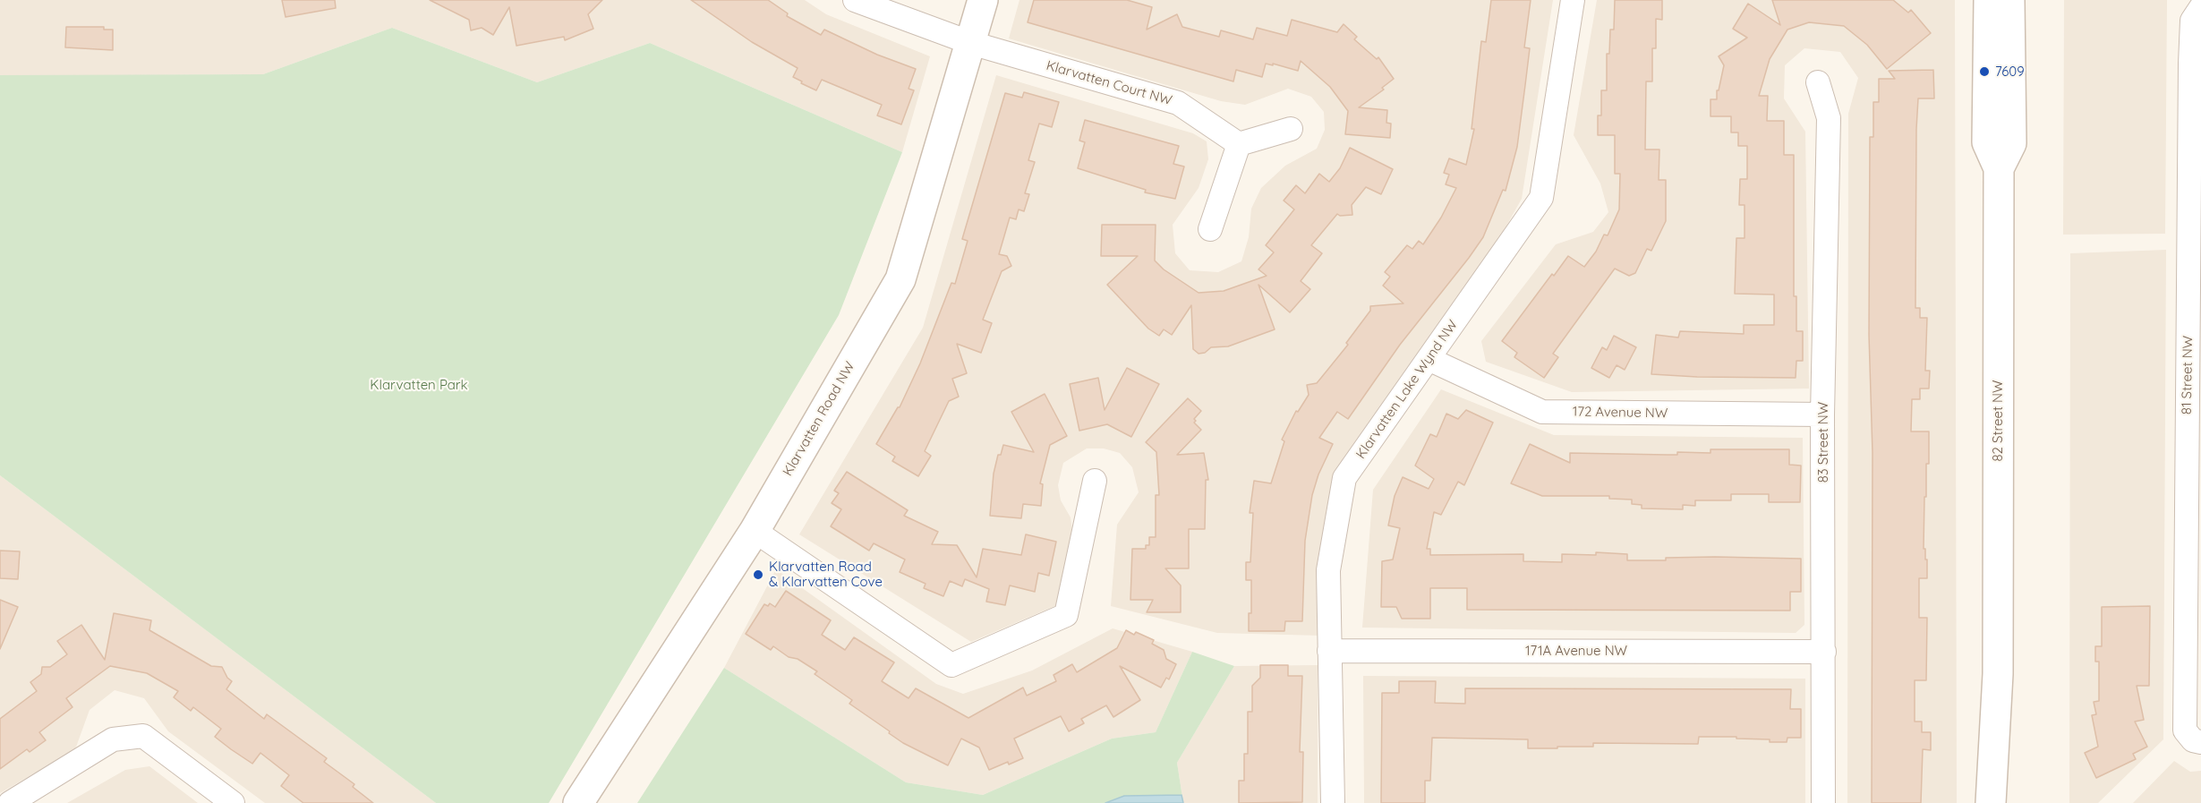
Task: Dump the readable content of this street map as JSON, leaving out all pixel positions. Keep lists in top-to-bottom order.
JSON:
{
  "streets": {
    "main road": ["Klarvatten Road NW", "82 Street NW"],
    "street": [
      "Klarvatten Court NW",
      "81 Street NW",
      "Klarvatten Lake Wynd NW",
      "172 Avenue NW",
      "83 Street NW",
      "171A Avenue NW"
    ]
  },
  "crossings": [
    ["Klarvatten Court NW", "Klarvatten Road NW"],
    ["Klarvatten Lake Wynd NW", "172 Avenue NW"],
    ["Klarvatten Lake Wynd NW", "171A Avenue NW"],
    ["172 Avenue NW", "83 Street NW"],
    ["83 Street NW", "171A Avenue NW"]
  ],
  "parks": ["Klarvatten Park"],
  "places": ["7609", "Klarvatten Road & Klarvatten Cove"]
}
